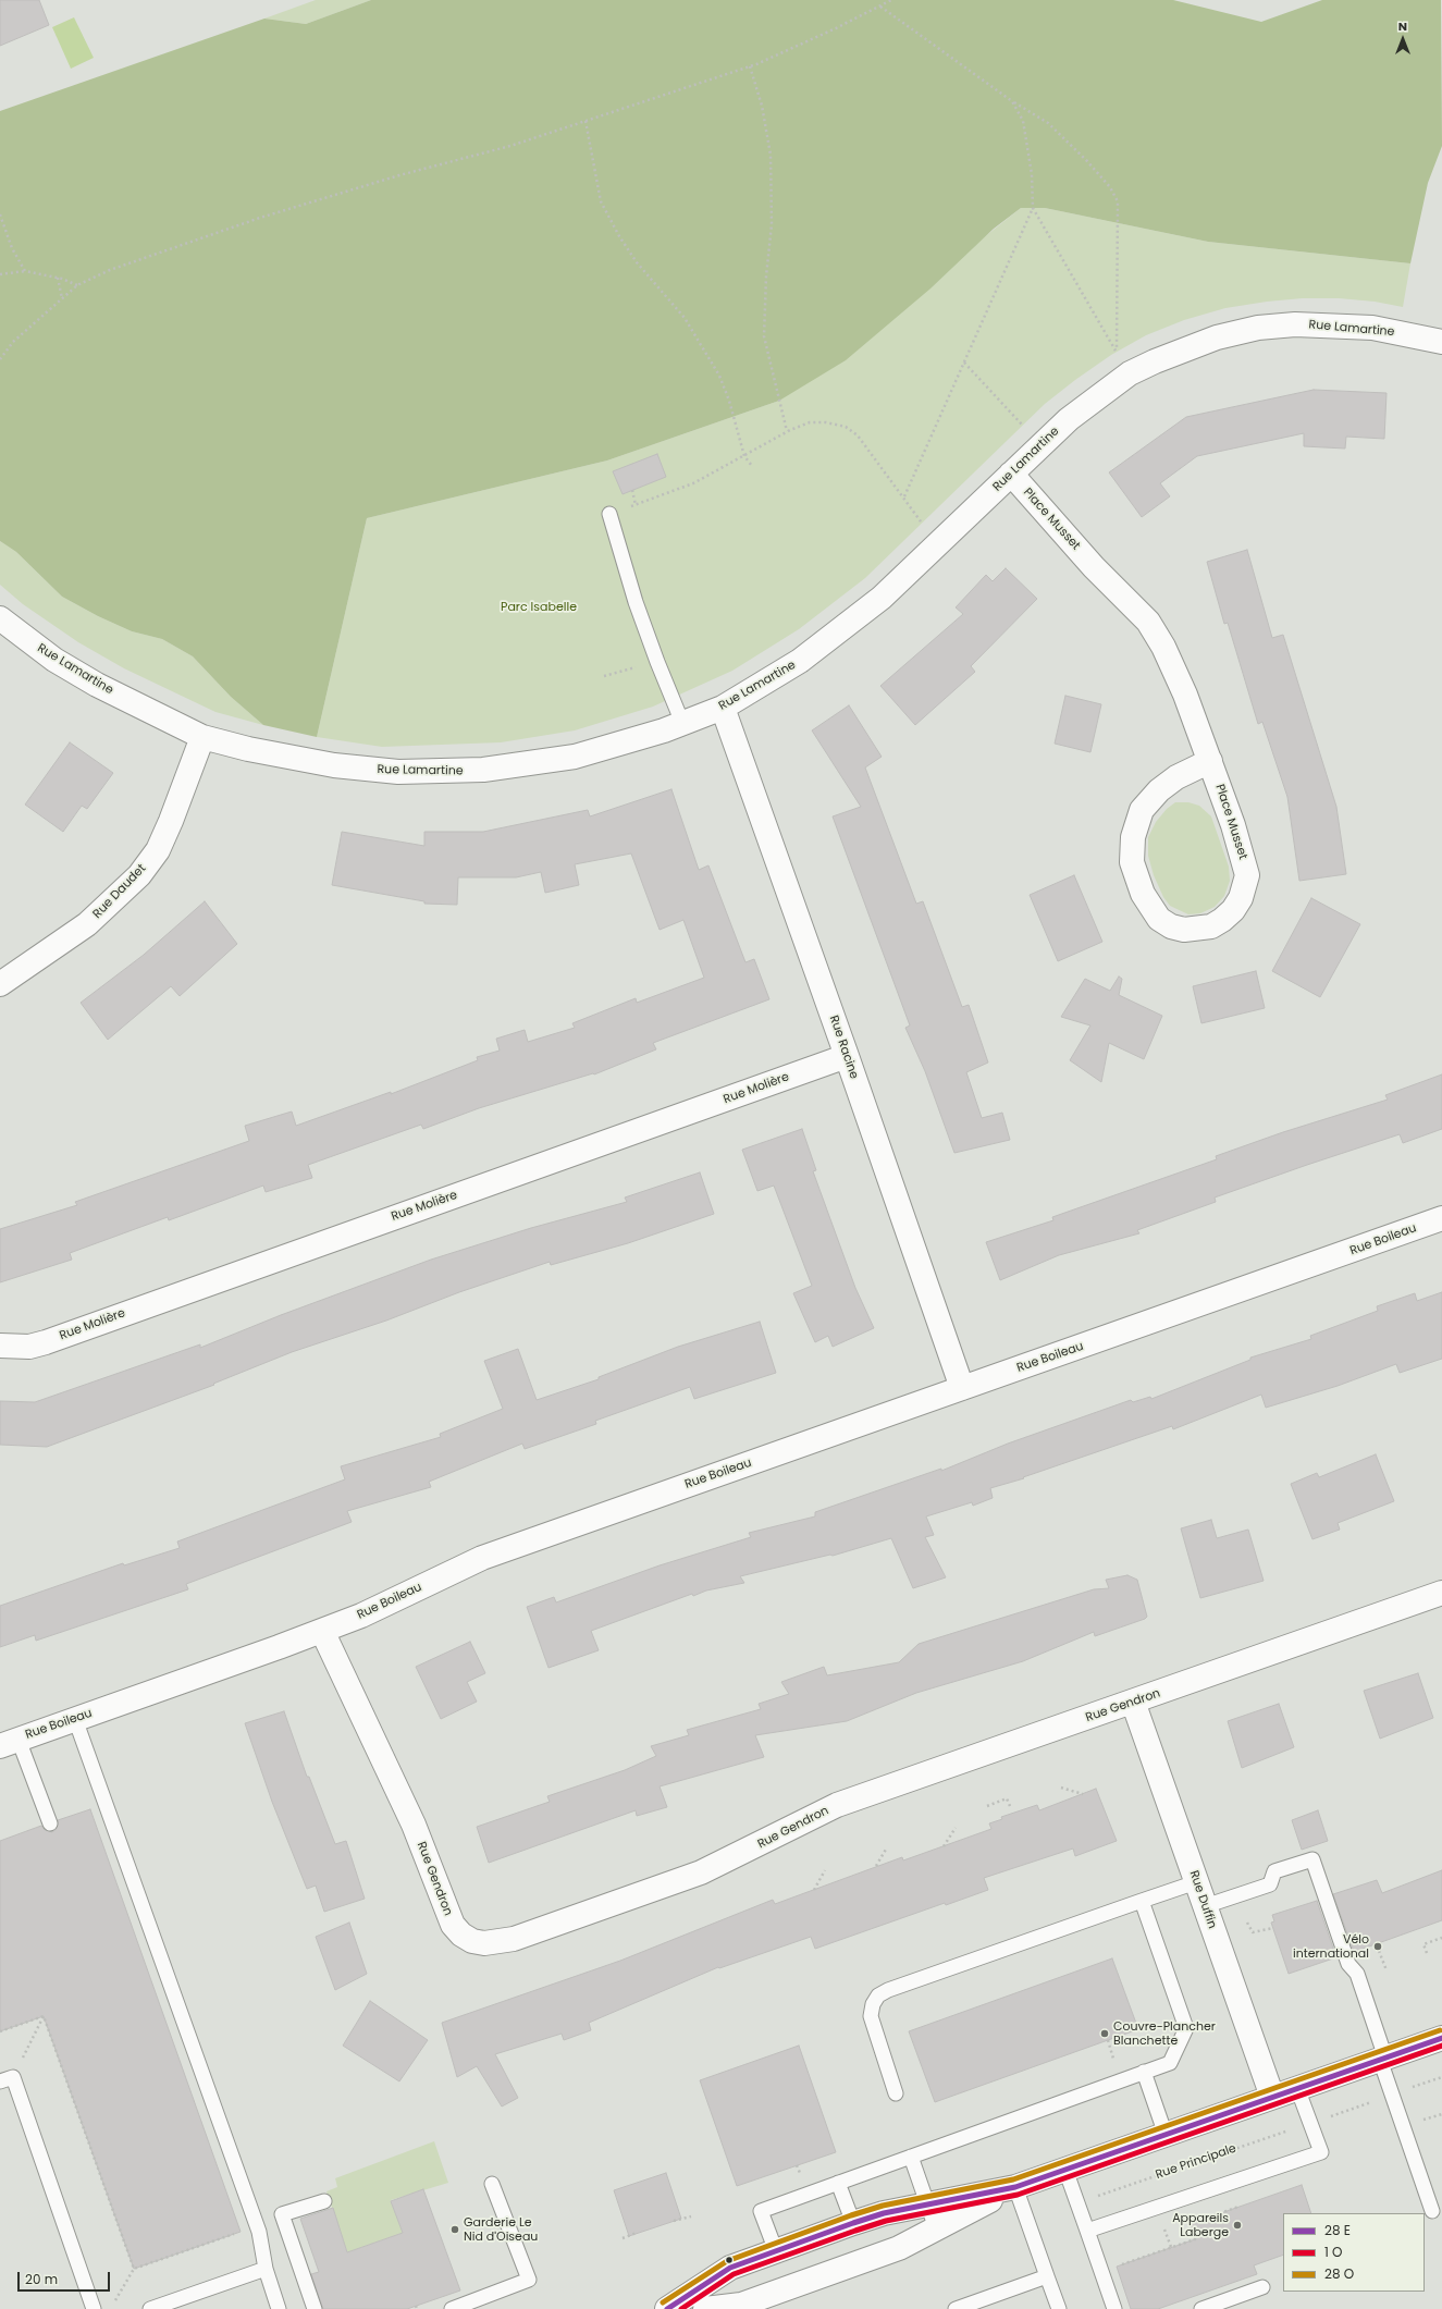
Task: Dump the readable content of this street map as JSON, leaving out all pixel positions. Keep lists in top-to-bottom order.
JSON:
{
  "streets": {
    "street": [
      "Rue Lamartine",
      "Place Musset",
      "Rue Daudet",
      "Rue Racine",
      "Rue Molière",
      "Rue Boileau",
      "Rue Gendron",
      "Rue Duffin"
    ],
    "path": ["Rue Principale"]
  },
  "crossings": [
    ["Rue Lamartine", "Place Musset"],
    ["Rue Lamartine", "Rue Daudet"],
    ["Rue Lamartine", "Rue Racine"],
    ["Rue Racine", "Rue Molière"],
    ["Rue Racine", "Rue Boileau"],
    ["Rue Boileau", "Rue Gendron"],
    ["Rue Gendron", "Rue Duffin"]
  ],
  "parks": ["Parc Isabelle"],
  "places": [
    "Vélo international",
    "Couvre-Plancher Blanchette",
    "Appareils Laberge",
    "Garderie Le Nid d'Oiseau"
  ],
  "legend": ["28 E", "1 O", "28 O"],
  "scale_bar": "20 m",
  "north": "top"
}
